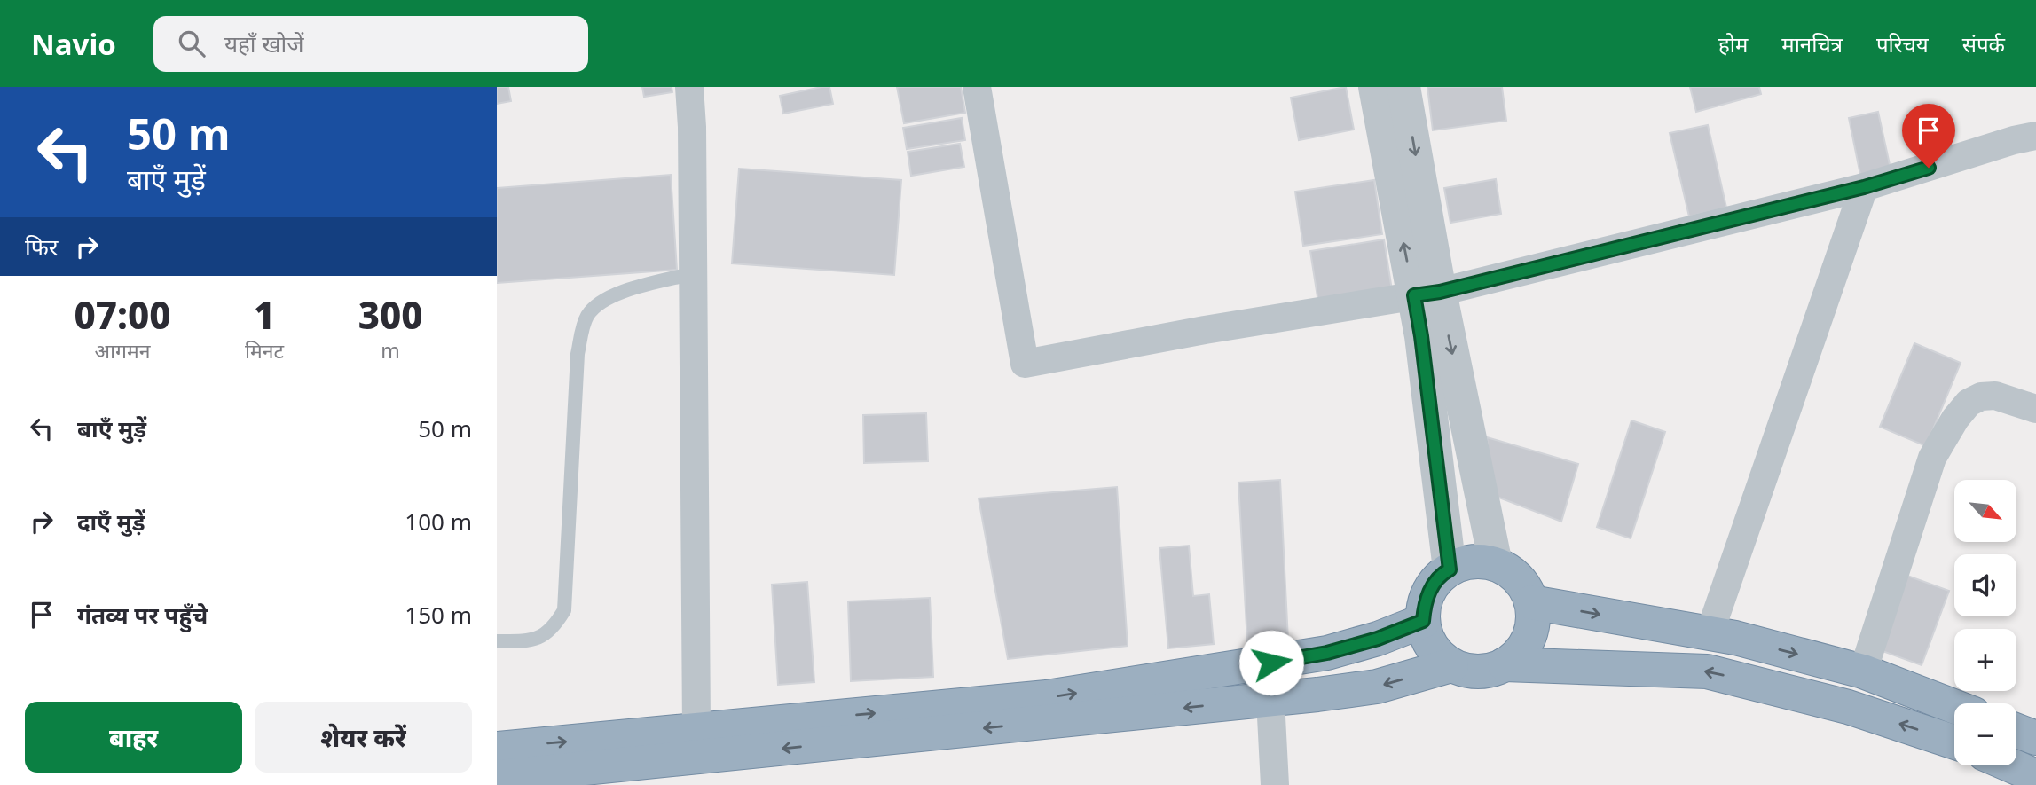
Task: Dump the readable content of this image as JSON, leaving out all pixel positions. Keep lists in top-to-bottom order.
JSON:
{
  "north": "bottom right",
  "page": {
    "header": "Navio",
    "search": "यहाँ खोजें",
    "nav": [
      "होम",
      "मानचित्र",
      "परिचय",
      "संपर्क"
    ],
    "turn": ["50 m", "बाएँ मुड़ें"],
    "then": "फिर",
    "eta": [
      "07:00",
      "आगमन",
      "1",
      "मिनट",
      "300",
      "m"
    ],
    "list": [
      {
        "name": "बाएँ मुड़ें",
        "value": "50 m"
      },
      {
        "name": "दाएँ मुड़ें",
        "value": "100 m"
      },
      {
        "name": "गंतव्य पर पहुँचे",
        "value": "150 m"
      }
    ],
    "map_buttons": ["+", "−"],
    "buttons": ["बाहर", "शेयर करें"]
  }
}
